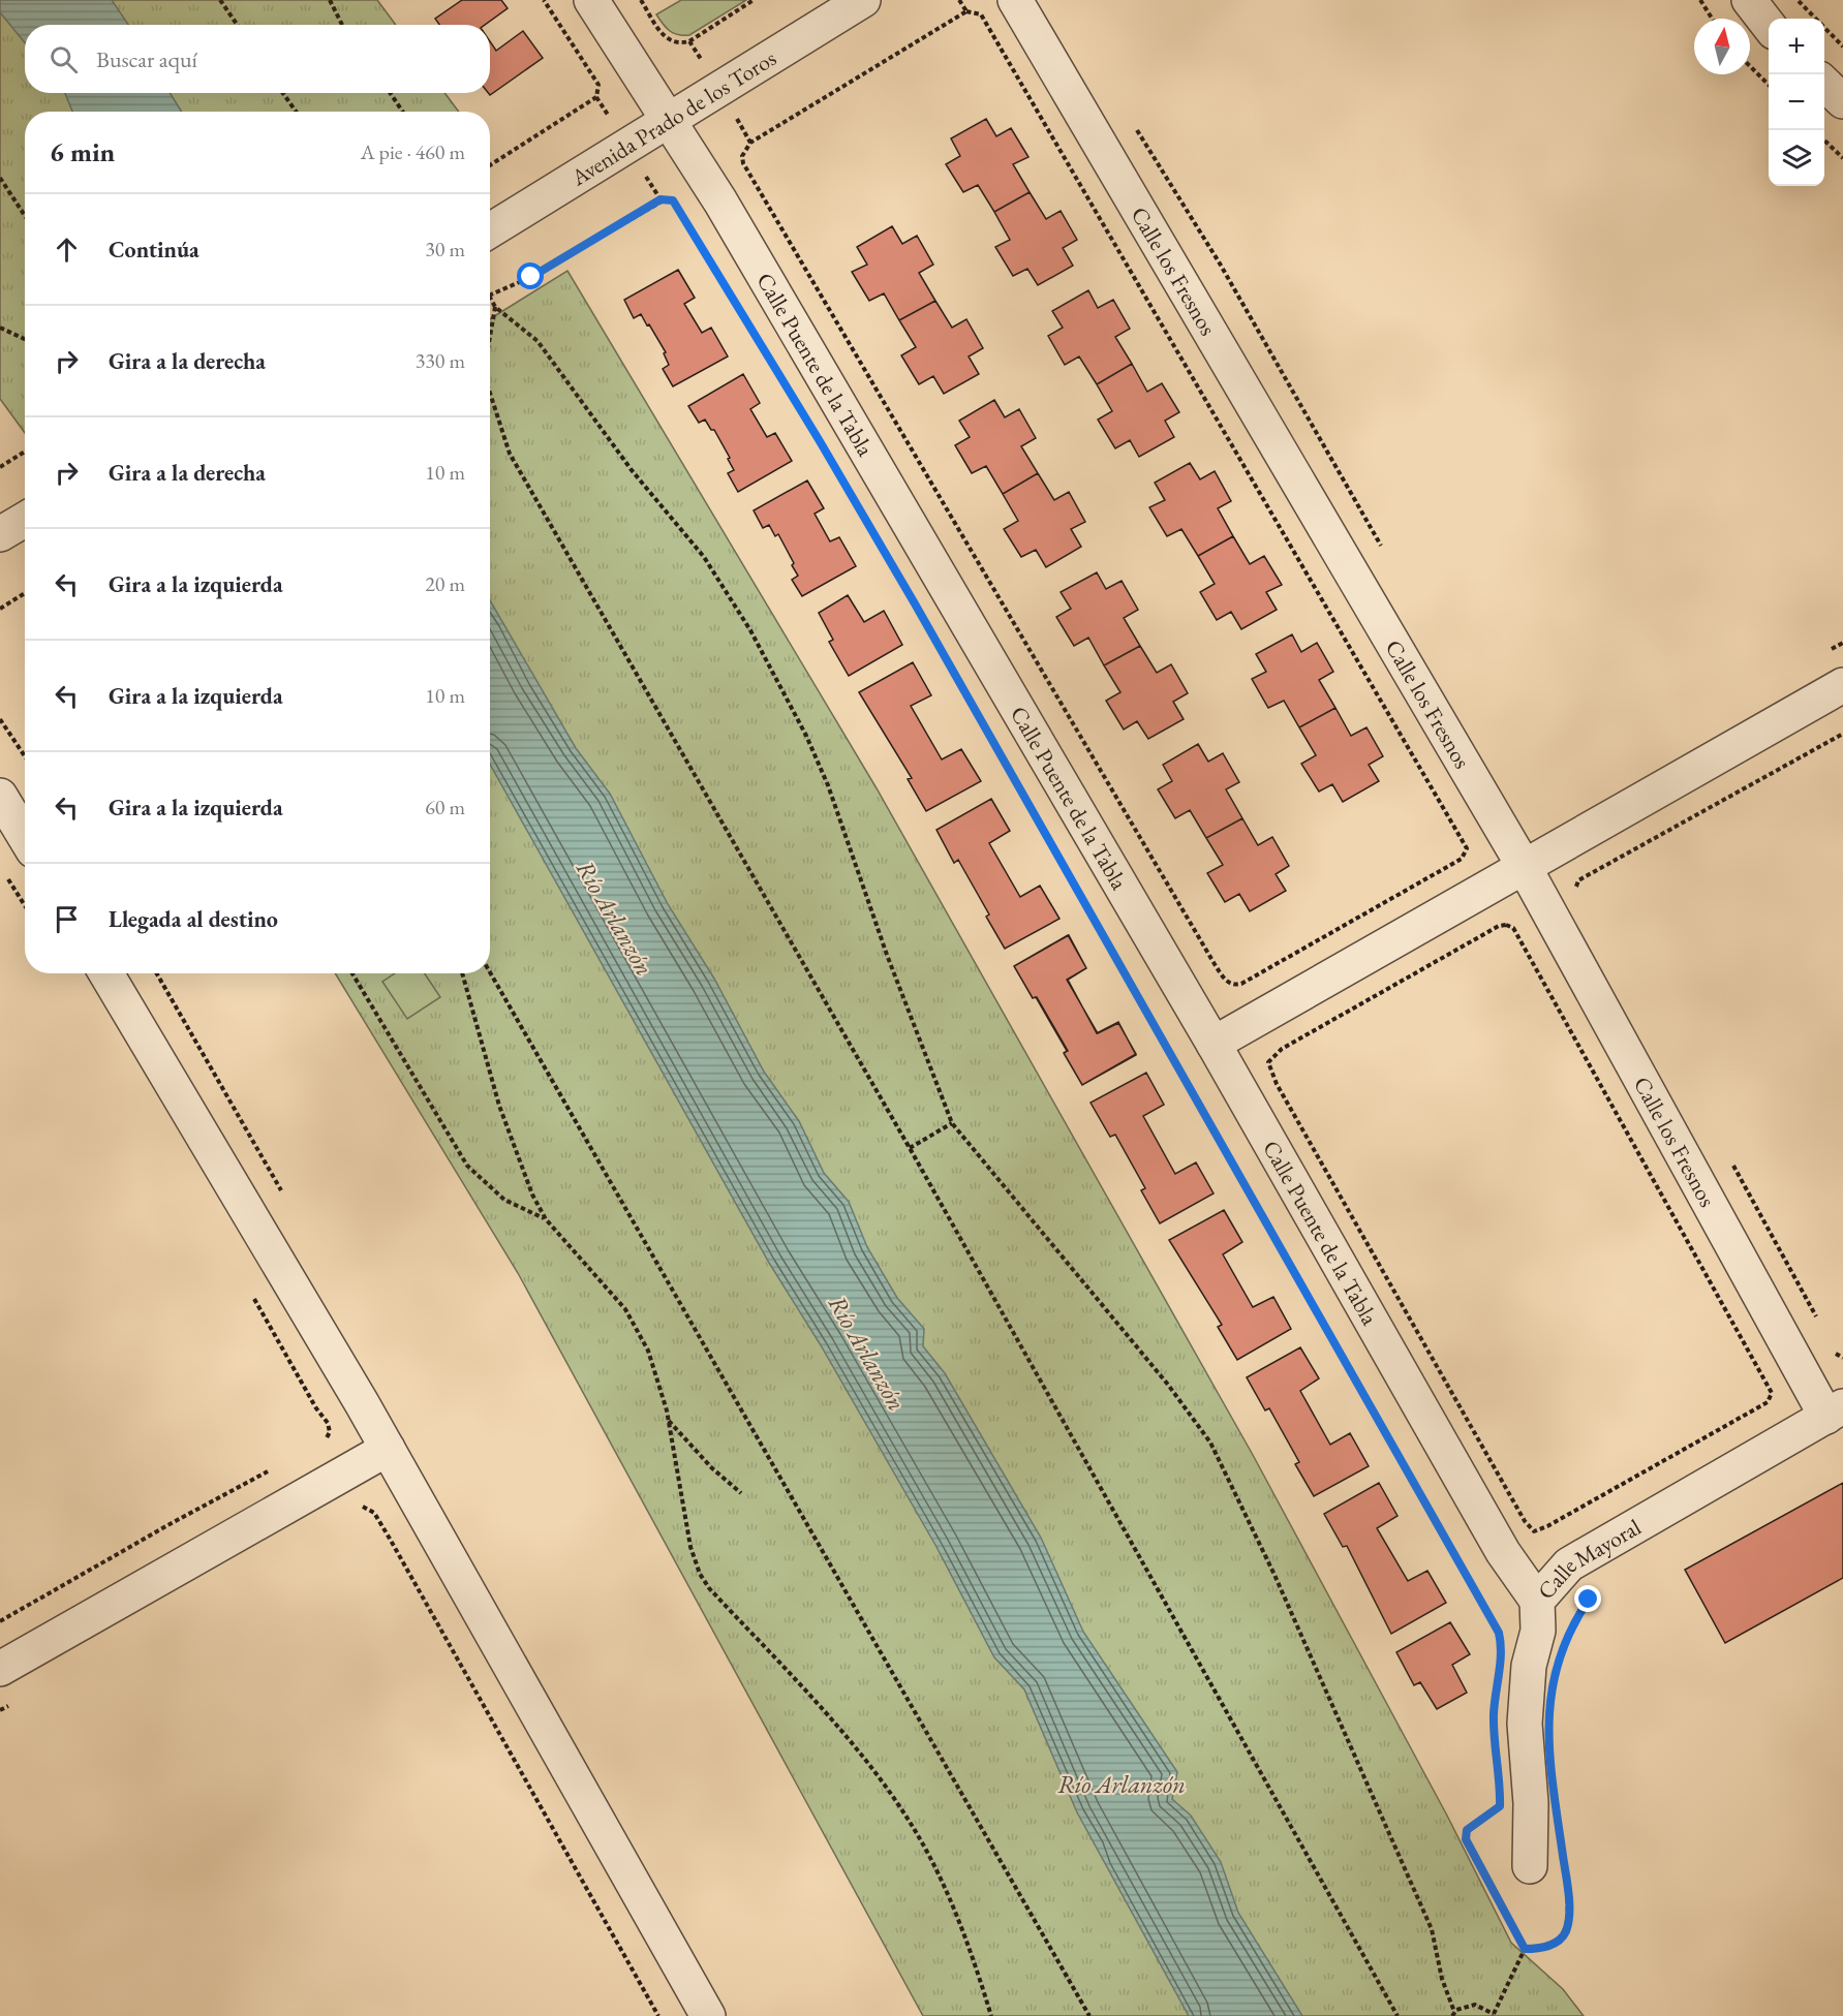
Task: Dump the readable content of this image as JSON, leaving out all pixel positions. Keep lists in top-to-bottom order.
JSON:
{
  "streets": {
    "street": [
      "Avenida Prado de los Toros",
      "Calle los Fresnos",
      "Calle Puente de la Tabla",
      "Calle Mayoral"
    ]
  },
  "crossings": [
    ["Avenida Prado de los Toros", "Calle Puente de la Tabla"],
    ["Calle los Fresnos", "Calle Mayoral"],
    ["Calle Puente de la Tabla", "Calle Mayoral"]
  ],
  "water": ["Río Arlanzón"],
  "north": "top",
  "page": {
    "map_buttons": ["+", "−"],
    "search": "Buscar aquí",
    "heading": ["6 min", "A pie · 460 m"],
    "list": [
      ["Continúa", "30 m"],
      ["Gira a la derecha", "330 m"],
      ["Gira a la derecha", "10 m"],
      ["Gira a la izquierda", "20 m"],
      ["Gira a la izquierda", "10 m"],
      ["Gira a la izquierda", "60 m"],
      "Llegada al destino"
    ]
  }
}
